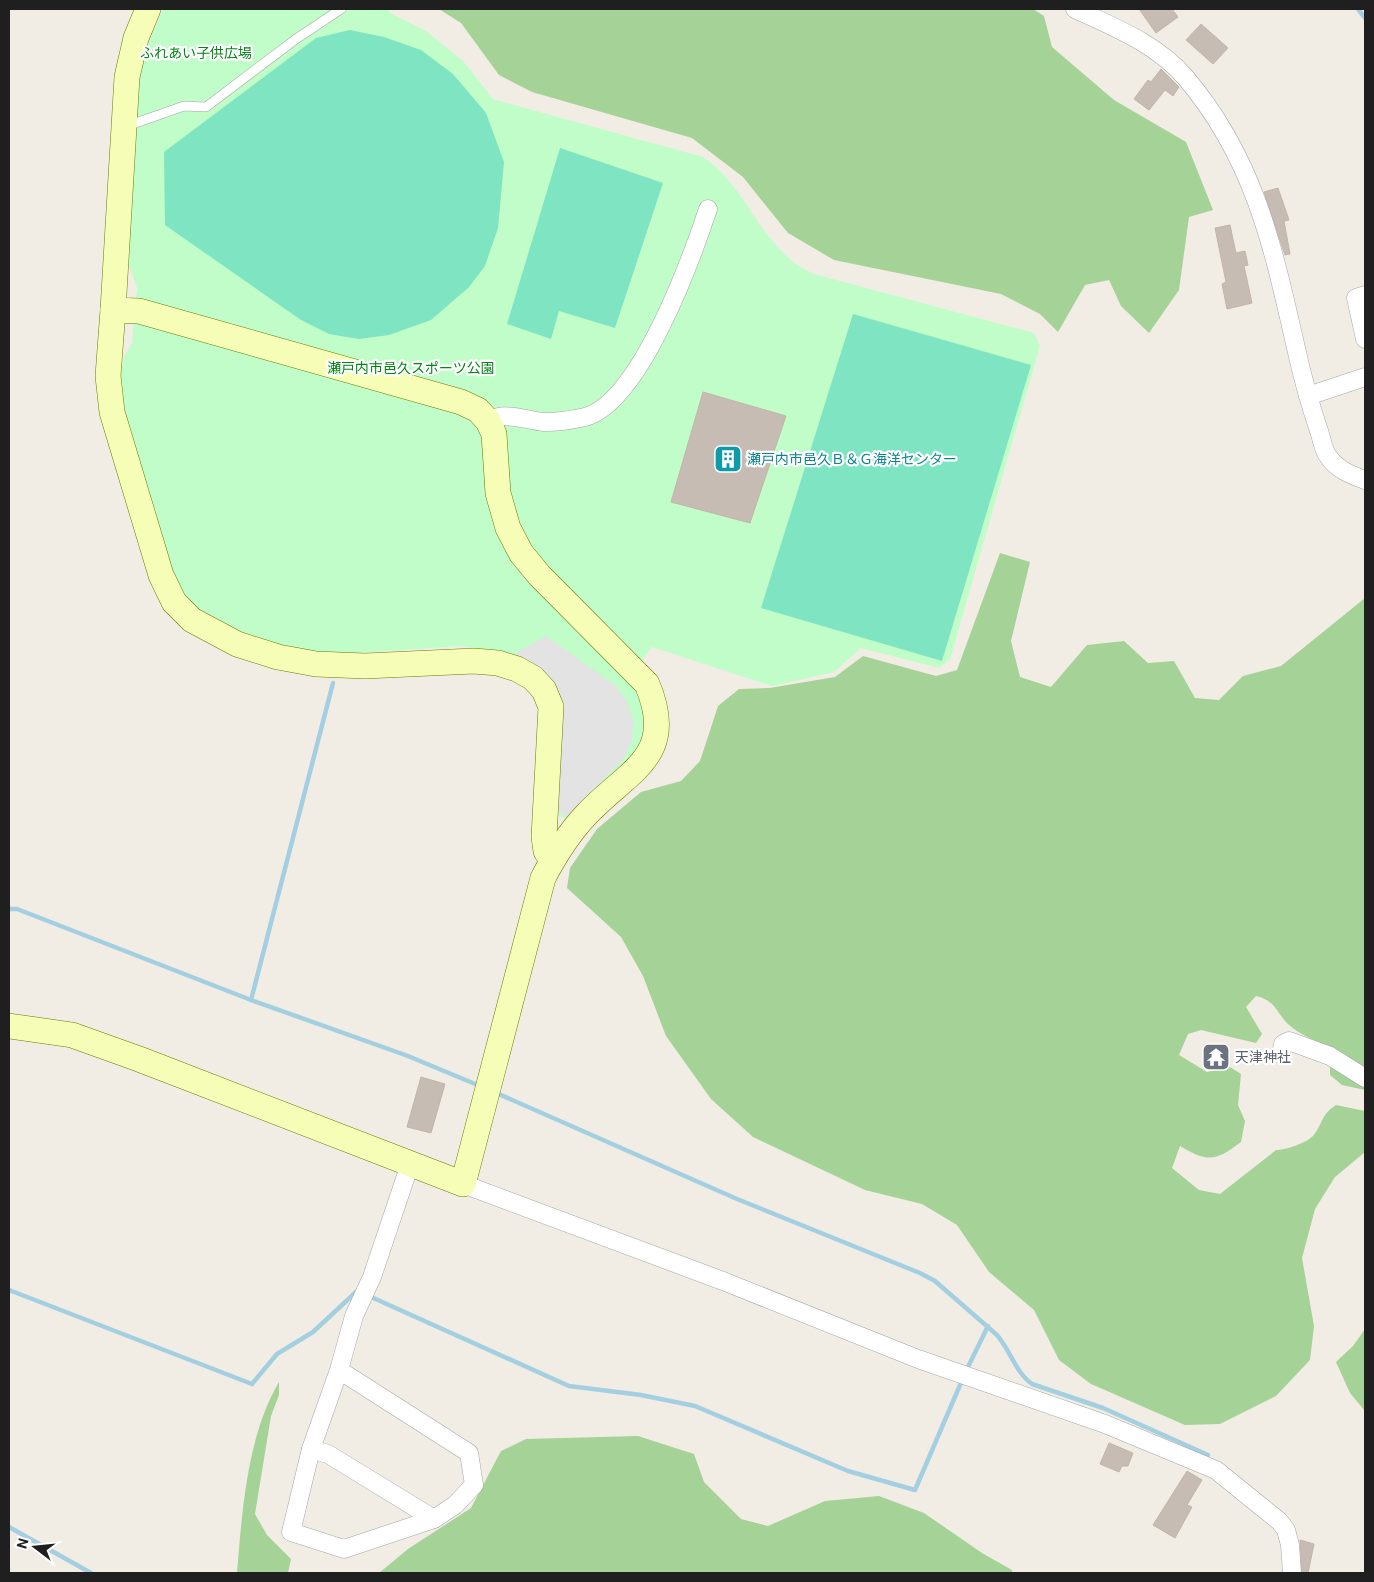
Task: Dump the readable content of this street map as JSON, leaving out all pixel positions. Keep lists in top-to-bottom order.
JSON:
{
  "parks": ["ふれあい子供広場", "瀬戸内市邑久スポーツ公園"],
  "places": {
    "building": ["瀬戸内市邑久Ｂ＆Ｇ海洋センター"],
    "temple": ["天津神社"]
  },
  "north": "left"
}
